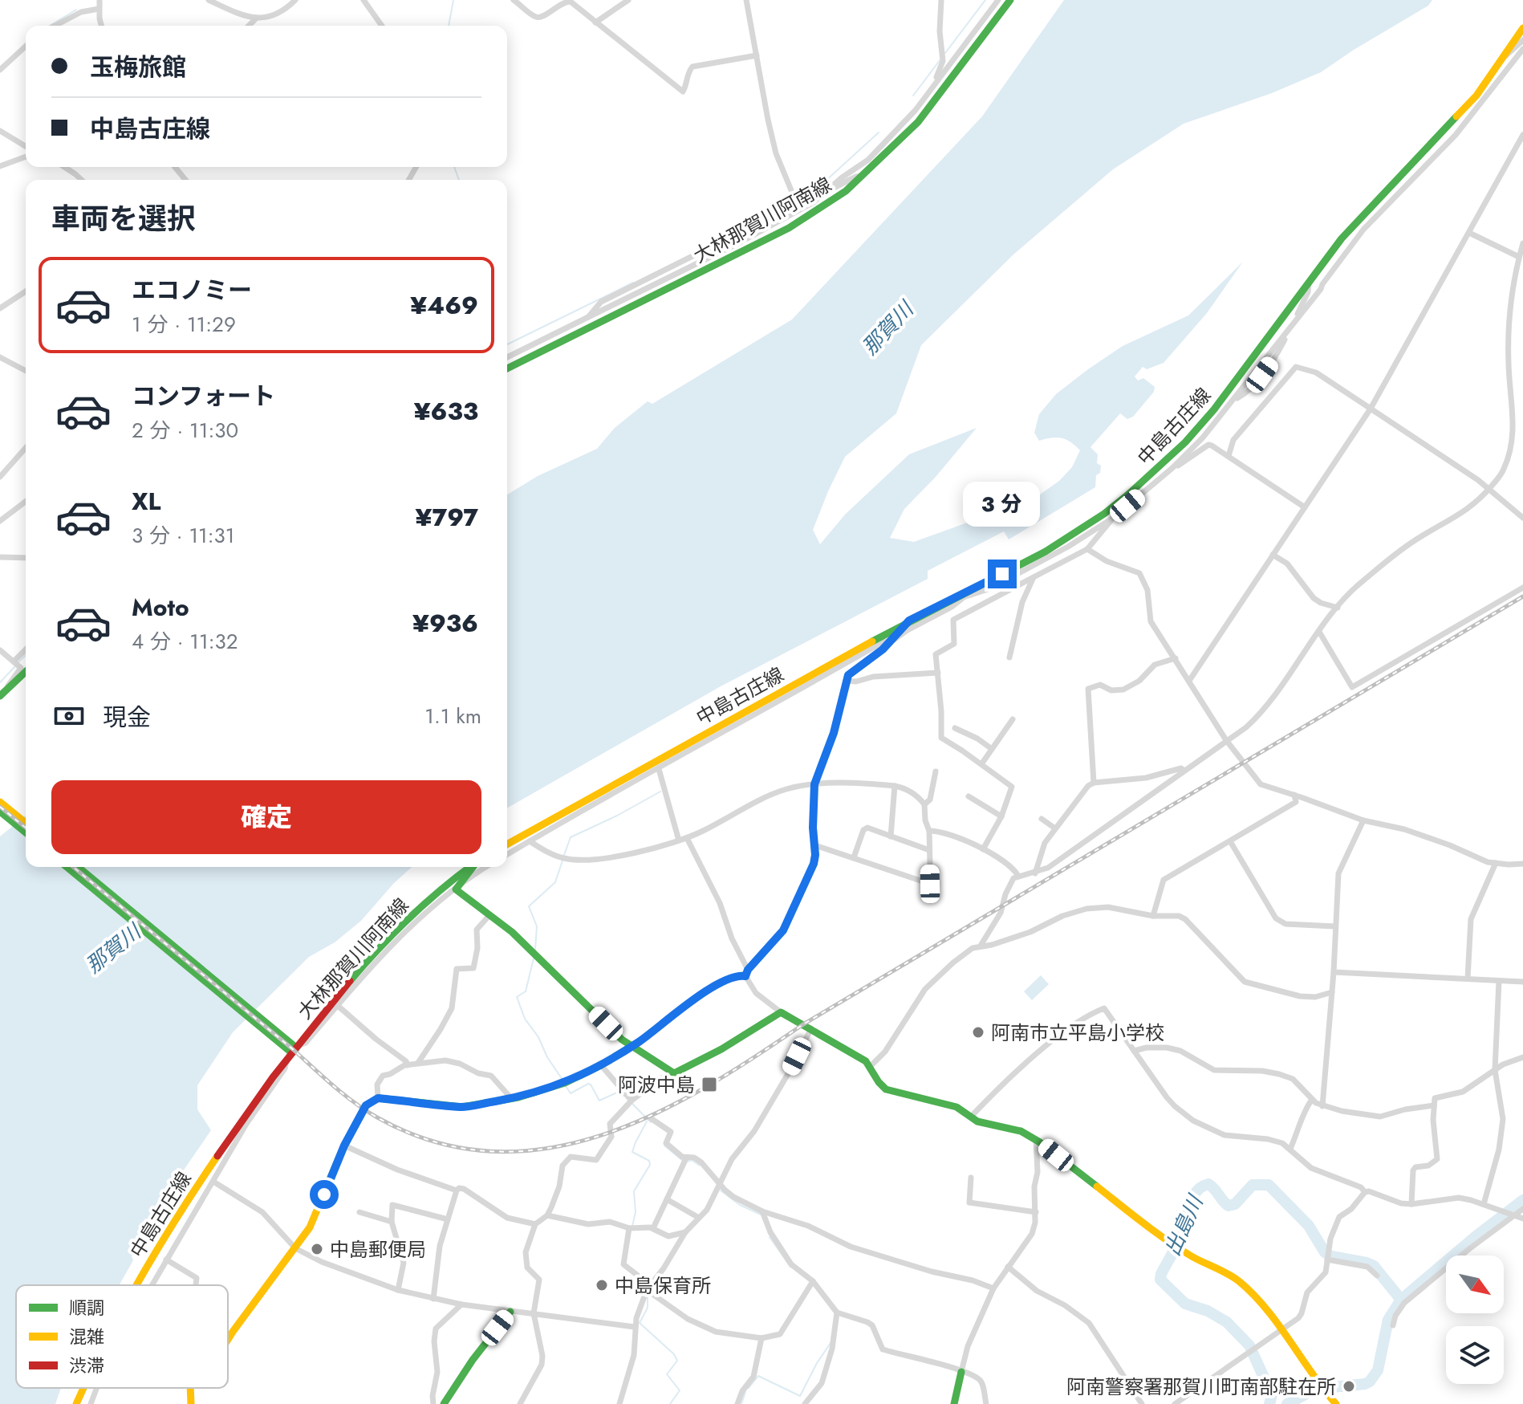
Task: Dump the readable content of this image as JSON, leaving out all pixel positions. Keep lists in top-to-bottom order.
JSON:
{
  "streets": {
    "main road": ["大林那賀川阿南線", "中島古庄線"]
  },
  "crossings": [
    ["大林那賀川阿南線", "中島古庄線"]
  ],
  "water": ["那賀川", "出島川"],
  "places": {
    "other": [
      "阿南市立平島小学校",
      "中島郵便局",
      "中島保育所",
      "阿南警察署那賀川町南部駐在所"
    ],
    "transit": ["阿波中島"]
  },
  "legend": ["順調", "混雑", "渋滞"],
  "north": "bottom right",
  "page": {
    "banner": ["玉梅旅館", "中島古庄線"],
    "heading": "車両を選択",
    "list": [
      {
        "name": "エコノミー",
        "note": "1 分 · 11:29",
        "value": "¥469"
      },
      {
        "name": "コンフォート",
        "note": "2 分 · 11:30",
        "value": "¥633"
      },
      {
        "name": "XL",
        "note": "3 分 · 11:31",
        "value": "¥797"
      },
      {
        "name": "Moto",
        "note": "4 分 · 11:32",
        "value": "¥936"
      }
    ],
    "bubble": "3 分",
    "pay": ["現金", "1.1 km"],
    "buttons": "確定"
  }
}
